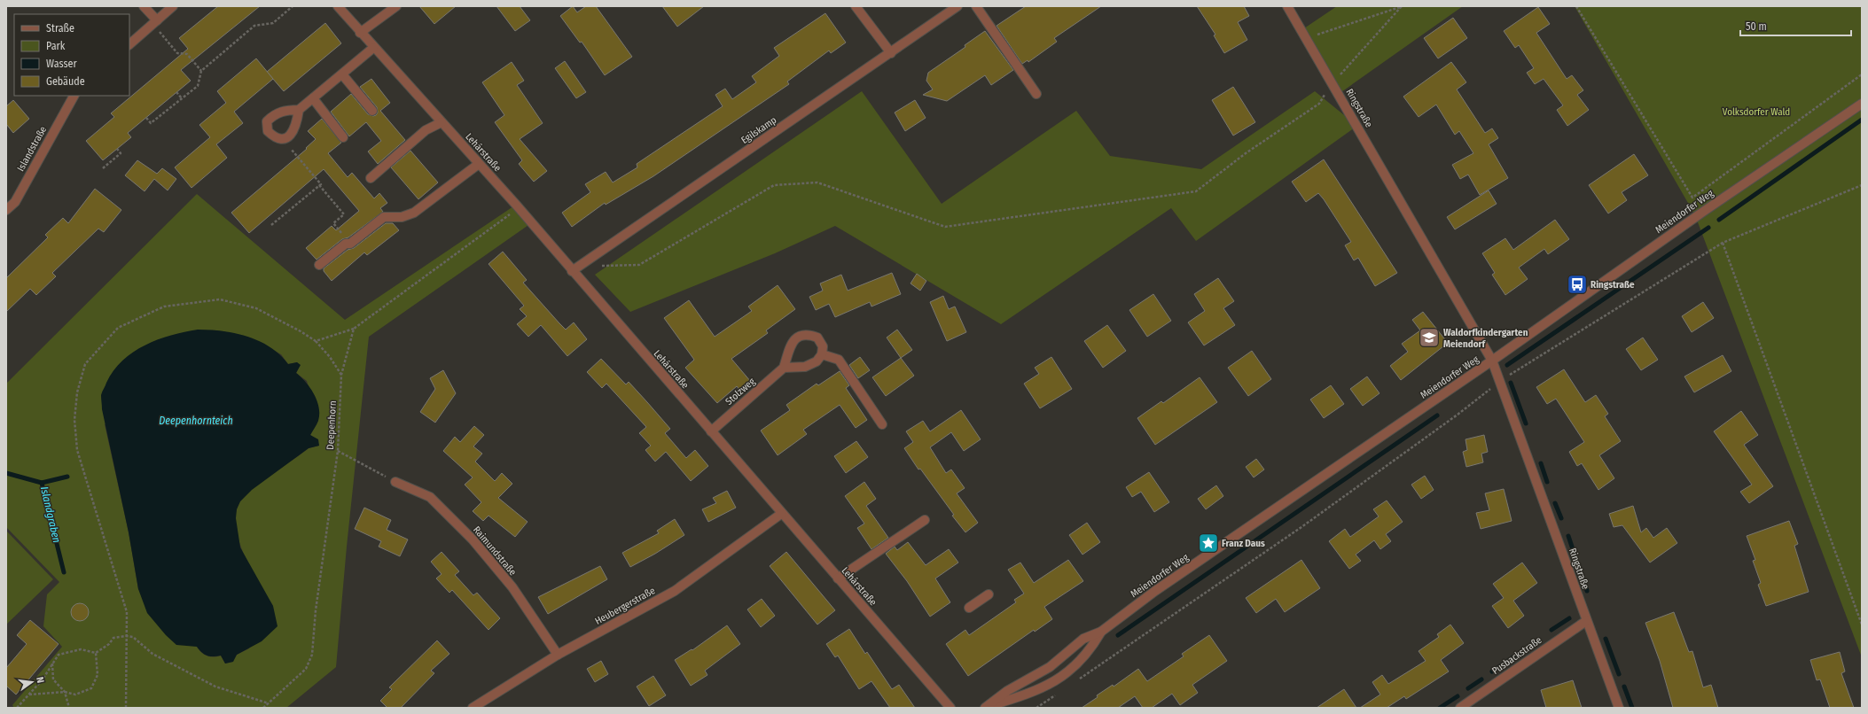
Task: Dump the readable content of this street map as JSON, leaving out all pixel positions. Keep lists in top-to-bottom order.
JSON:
{
  "streets": {
    "street": [
      "Ringstraße",
      "Egilskamp",
      "Islandstraße",
      "Lehárstraße",
      "Meiendorfer Weg",
      "Stolzweg",
      "Raimundstraße",
      "Heubergerstraße",
      "Pusbackstraße"
    ],
    "path": ["Deepenhorn"]
  },
  "crossings": [
    ["Ringstraße", "Meiendorfer Weg"],
    ["Ringstraße", "Pusbackstraße"],
    ["Egilskamp", "Lehárstraße"],
    ["Lehárstraße", "Stolzweg"],
    ["Lehárstraße", "Heubergerstraße"],
    ["Raimundstraße", "Heubergerstraße"]
  ],
  "water": ["Deepenhornteich", "Islandgraben"],
  "parks": ["Volksdorfer Wald"],
  "places": {
    "bus stop": ["Ringstraße"],
    "school or university": ["Waldorfkindergarten Meiendorf"],
    "place": ["Franz Daus"]
  },
  "legend": [
    "Straße",
    "Park",
    "Wasser",
    "Gebäude"
  ],
  "scale_bar": "50 m",
  "north": "right"
}
